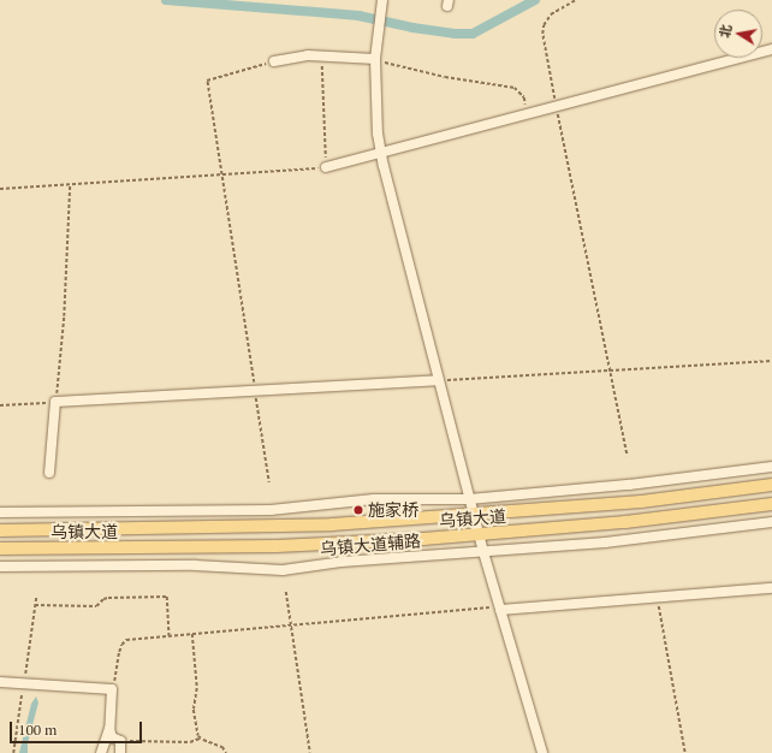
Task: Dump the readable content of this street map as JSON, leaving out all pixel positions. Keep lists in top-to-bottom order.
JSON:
{
  "streets": {
    "main road": ["乌镇大道"],
    "street": ["乌镇大道辅路"]
  },
  "places": ["施家桥"],
  "scale_bar": "100 m",
  "north": "left"
}
